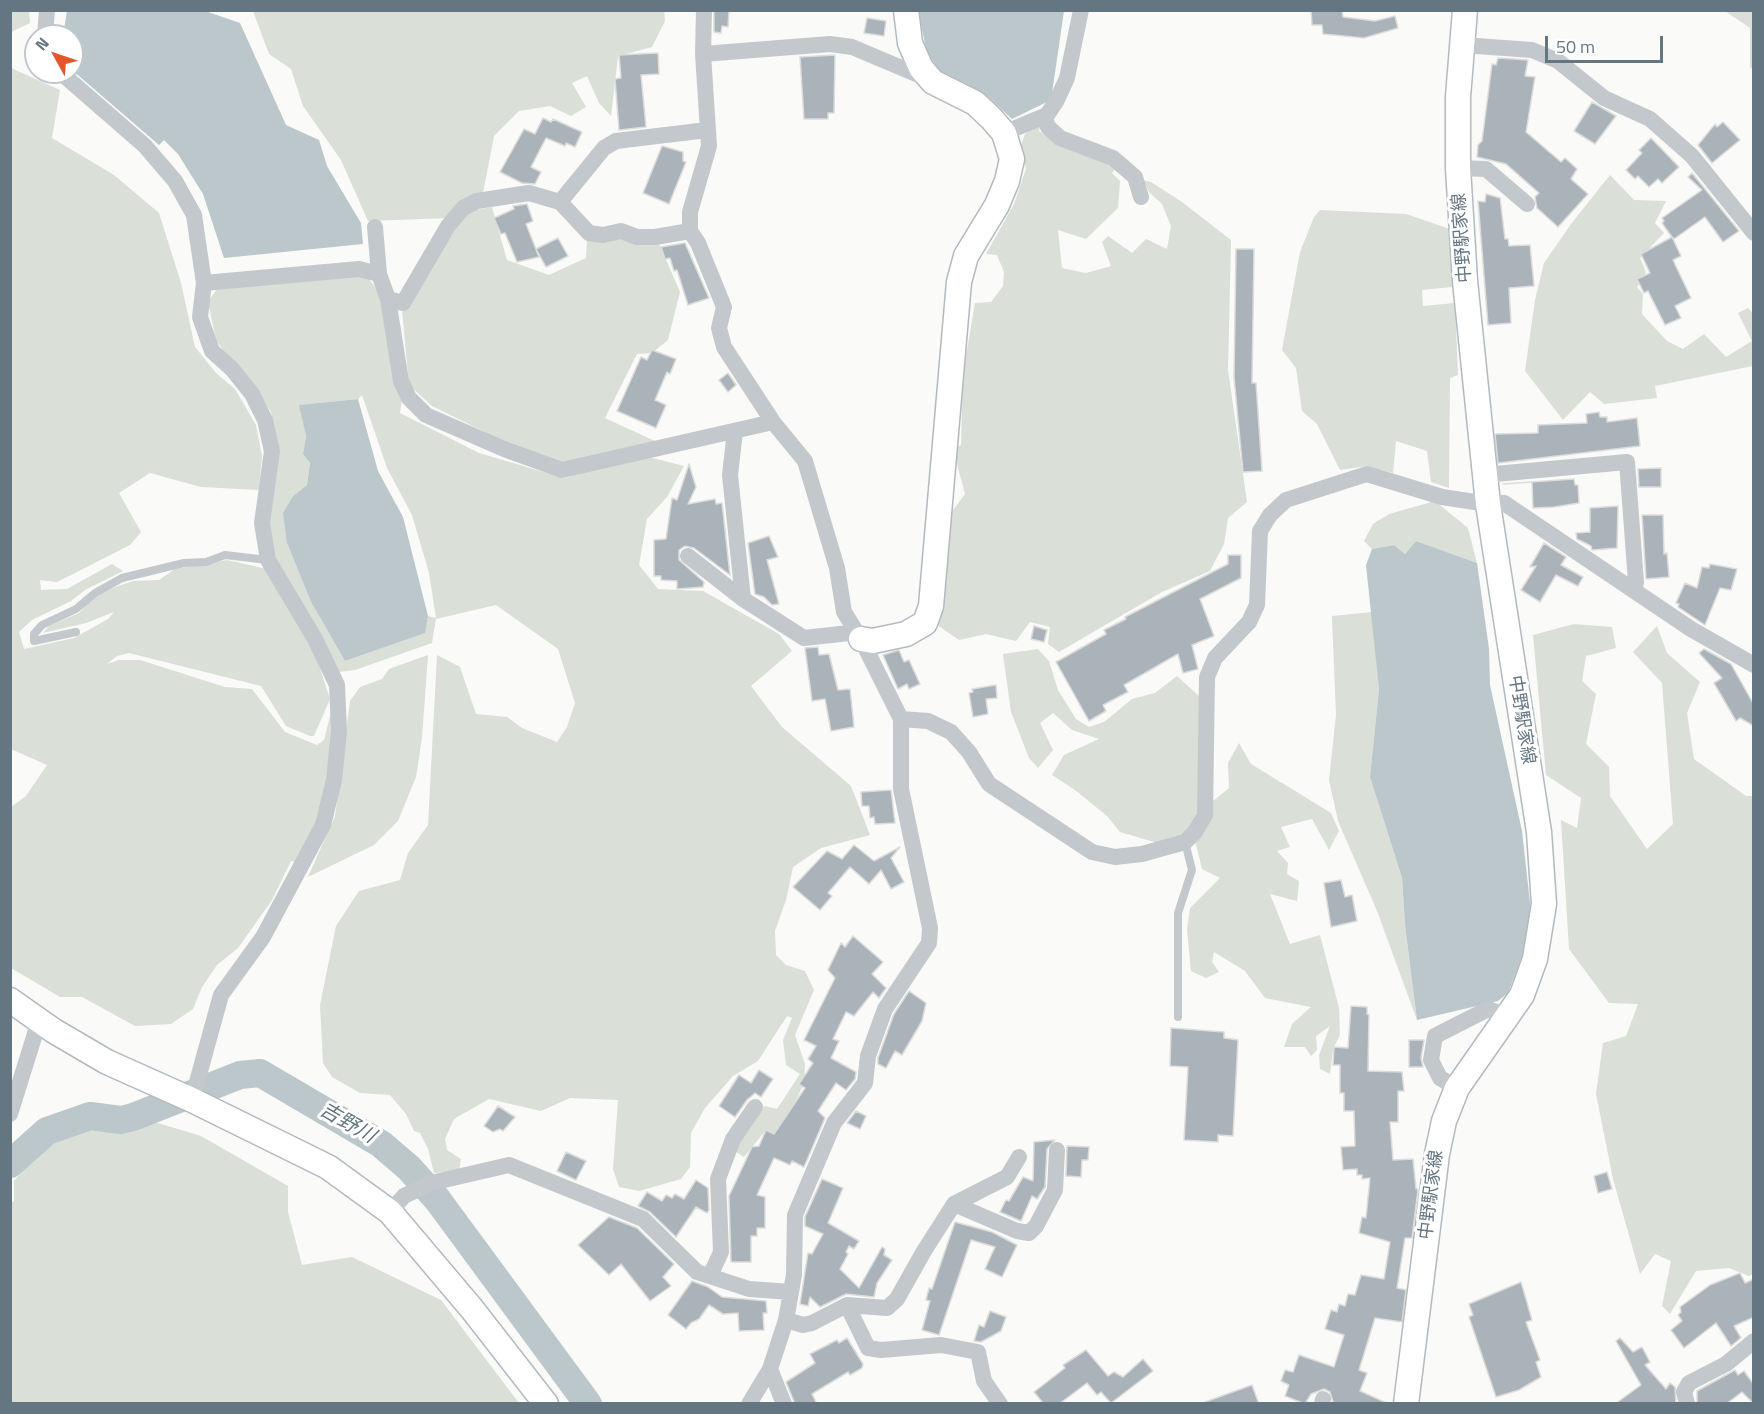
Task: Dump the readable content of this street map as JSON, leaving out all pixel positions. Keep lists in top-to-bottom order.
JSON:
{
  "streets": {
    "main road": ["中野駅家線"]
  },
  "water": ["吉野川"],
  "scale_bar": "50 m",
  "north": "top left"
}
